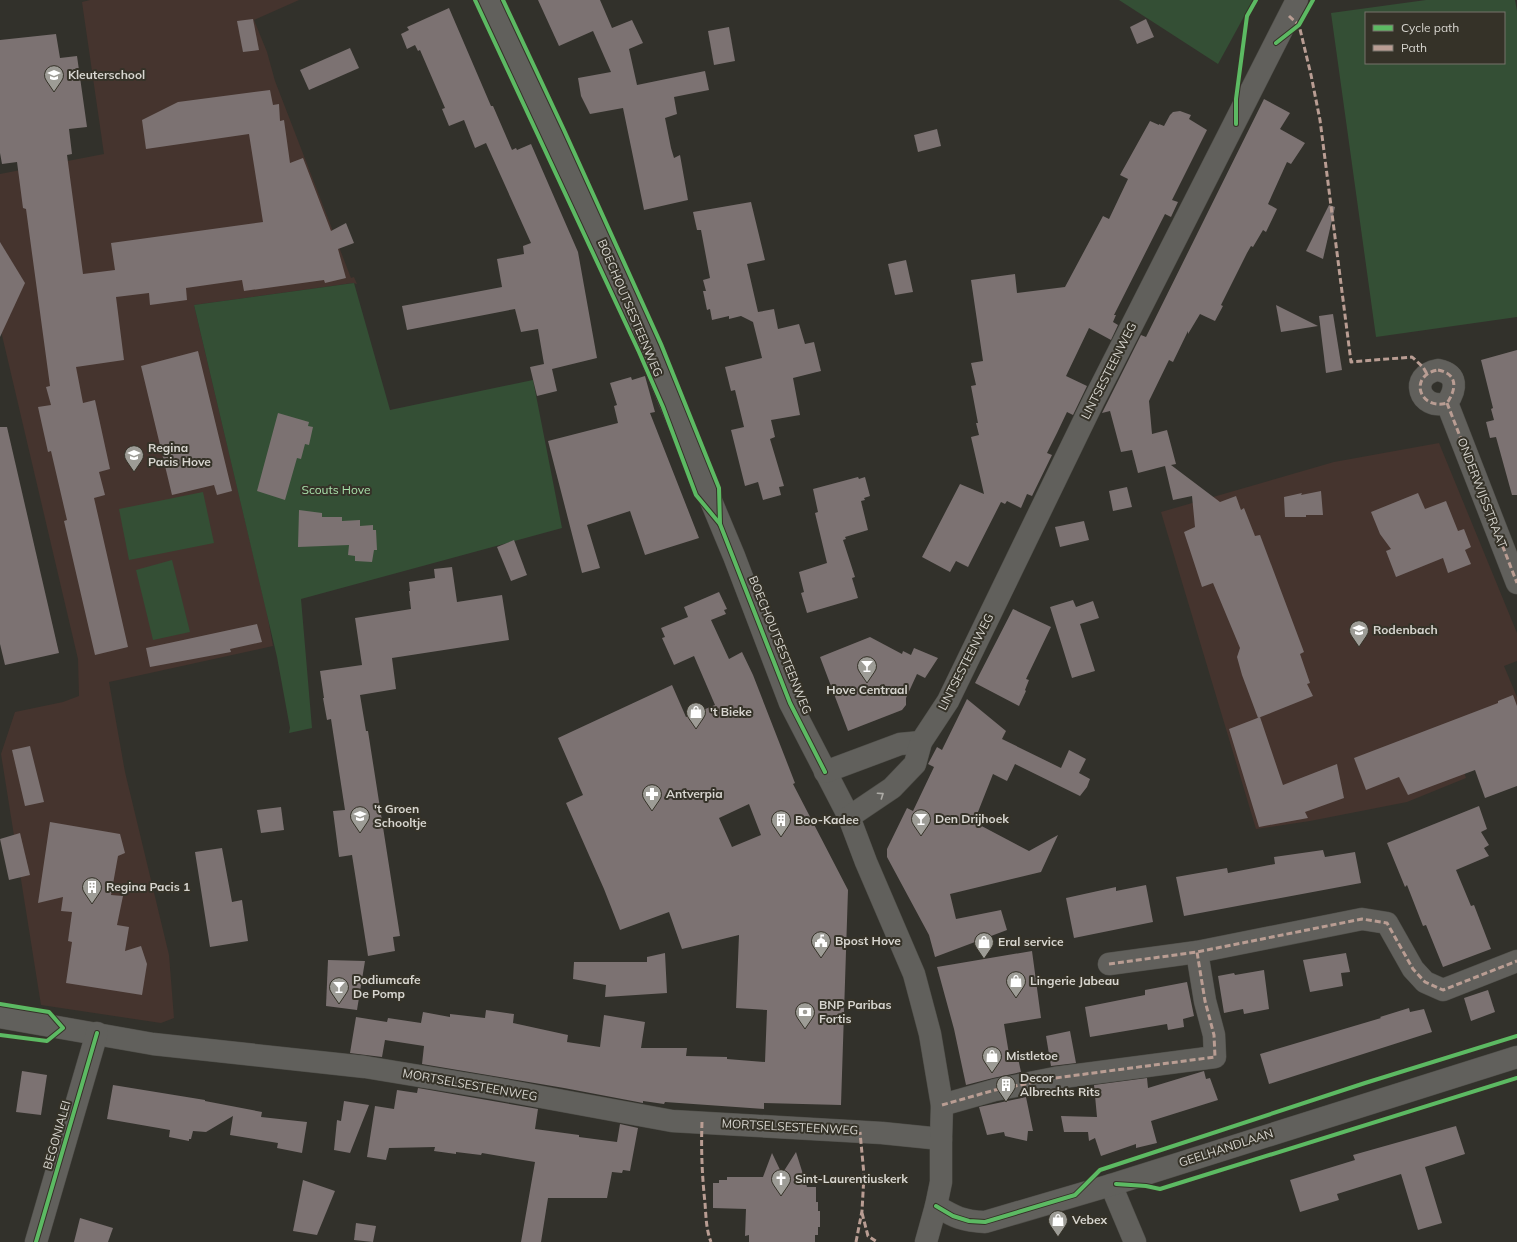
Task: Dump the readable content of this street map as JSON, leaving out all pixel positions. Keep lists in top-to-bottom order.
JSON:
{
  "streets": {
    "street": [
      "BOECHOUTSESTEENWEG",
      "LINTSESTEENWEG",
      "ONDERWIJSSTRAAT",
      "MORTSELSESTEENWEG",
      "BEGONIALEI",
      "GEELHANDLAAN"
    ]
  },
  "crossings": [
    ["BOECHOUTSESTEENWEG", "LINTSESTEENWEG"],
    ["BOECHOUTSESTEENWEG", "MORTSELSESTEENWEG"],
    ["BOECHOUTSESTEENWEG", "GEELHANDLAAN"],
    ["MORTSELSESTEENWEG", "BEGONIALEI"]
  ],
  "parks": ["Scouts Hove"],
  "places": {
    "school or university": [
      "Kleuterschool",
      "Regina Pacis Hove",
      "Rodenbach",
      "'t Groen Schooltje"
    ],
    "bar": ["Hove Centraal", "Den Drijhoek", "Podiumcafe De Pomp"],
    "shop": [
      "'t Bieke",
      "Eral service",
      "Lingerie Jabeau",
      "Mistletoe",
      "Vebex"
    ],
    "pharmacy": ["Antverpia"],
    "building": ["Boo-Kadee", "Regina Pacis 1", "Decor Albrechts Rits"],
    "public building": ["Bpost Hove"],
    "bank": ["BNP Paribas Fortis"],
    "church": ["Sint-Laurentiuskerk"]
  },
  "legend": ["Cycle path", "Path"]
}
